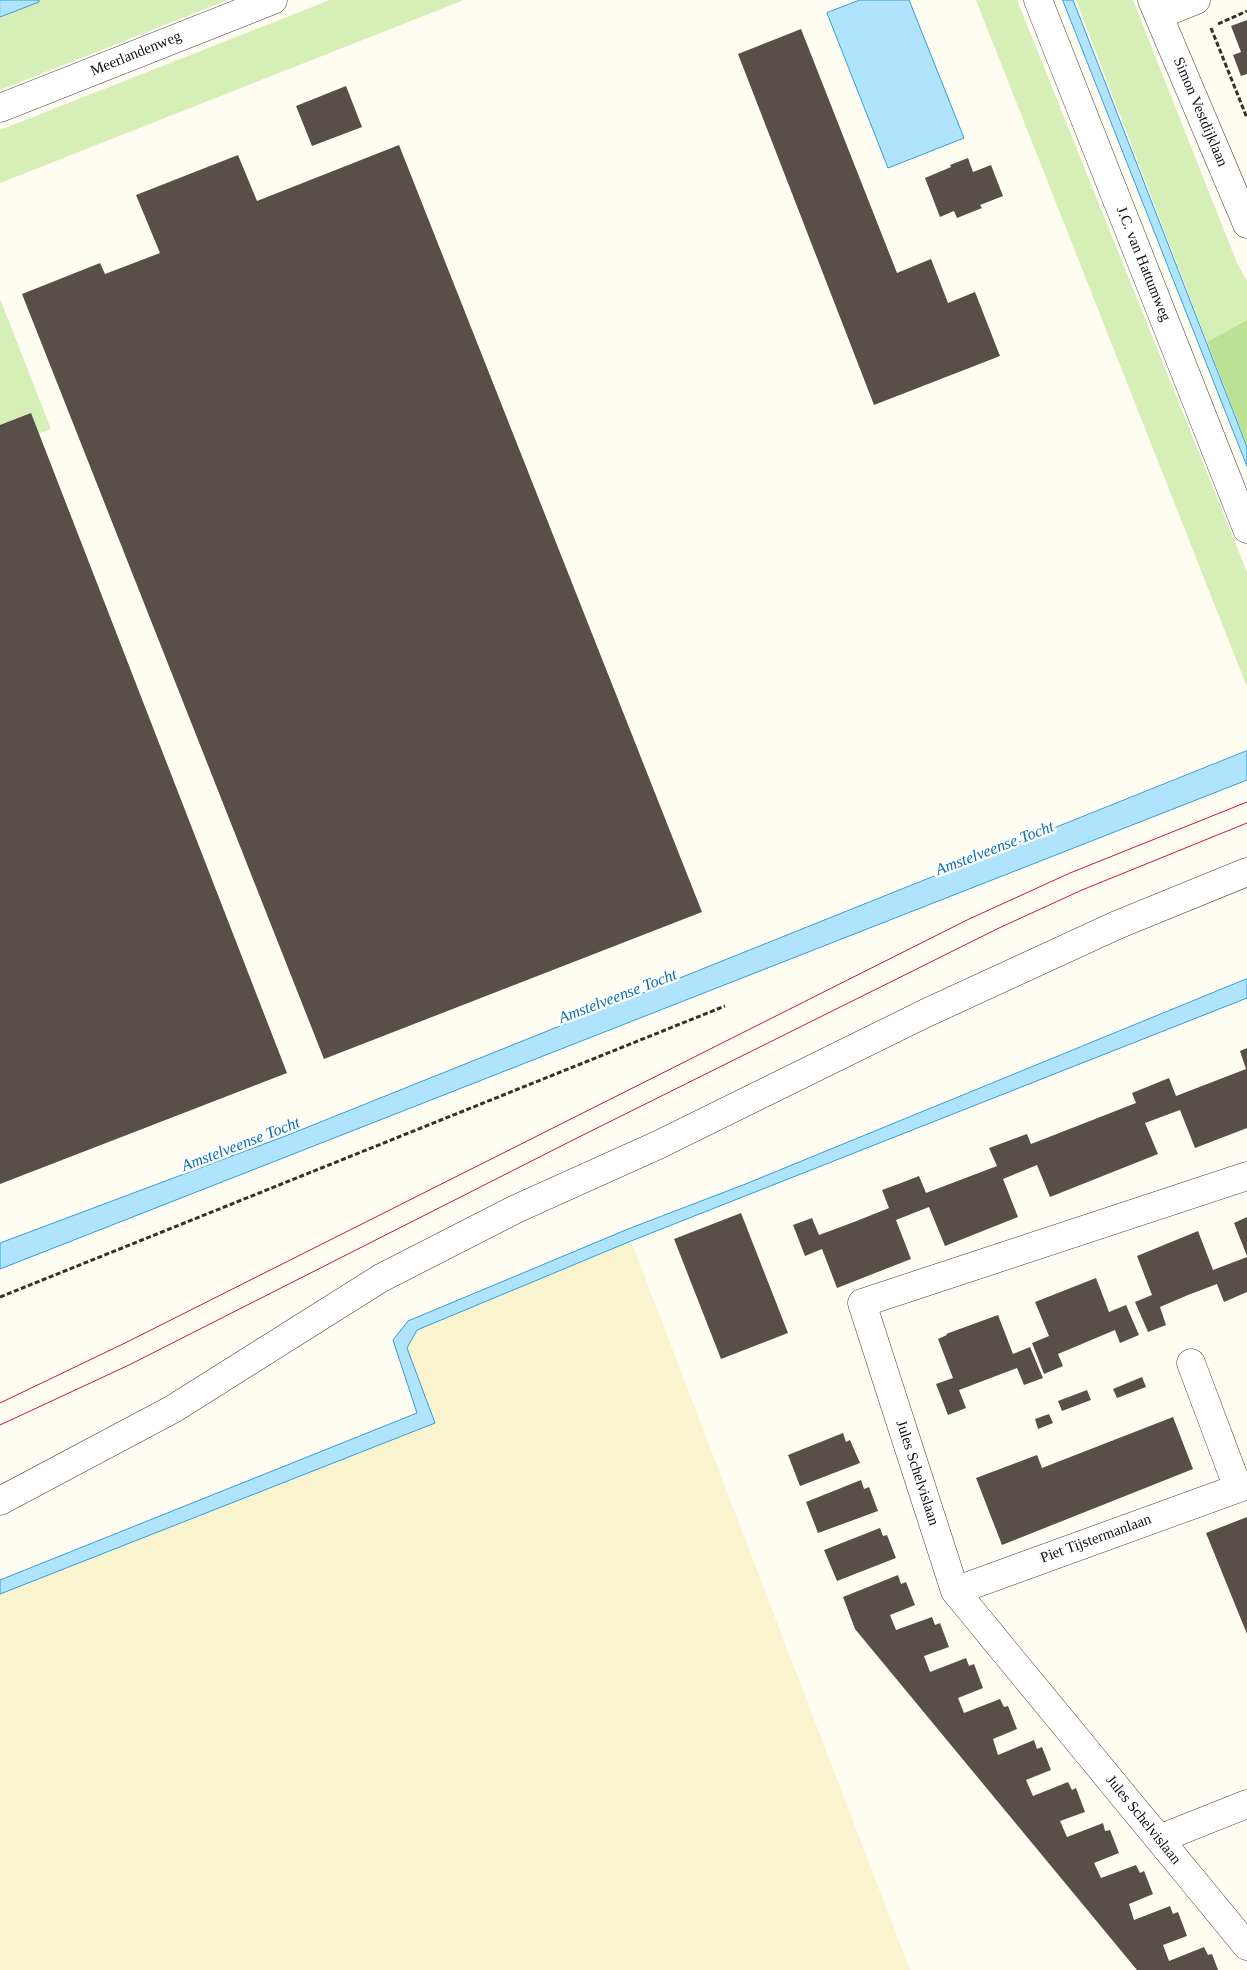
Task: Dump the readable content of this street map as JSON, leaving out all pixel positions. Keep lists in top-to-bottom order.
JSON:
{
  "streets": {
    "street": [
      "Meerlandenweg",
      "Simon Vestdijklaan",
      "J.C. van Hattumweg",
      "Jules Schelvislaan",
      "Piet Tijstermanlaan"
    ]
  },
  "crossings": [
    ["Jules Schelvislaan", "Piet Tijstermanlaan"]
  ],
  "water": ["Amstelveense Tocht"]
}
